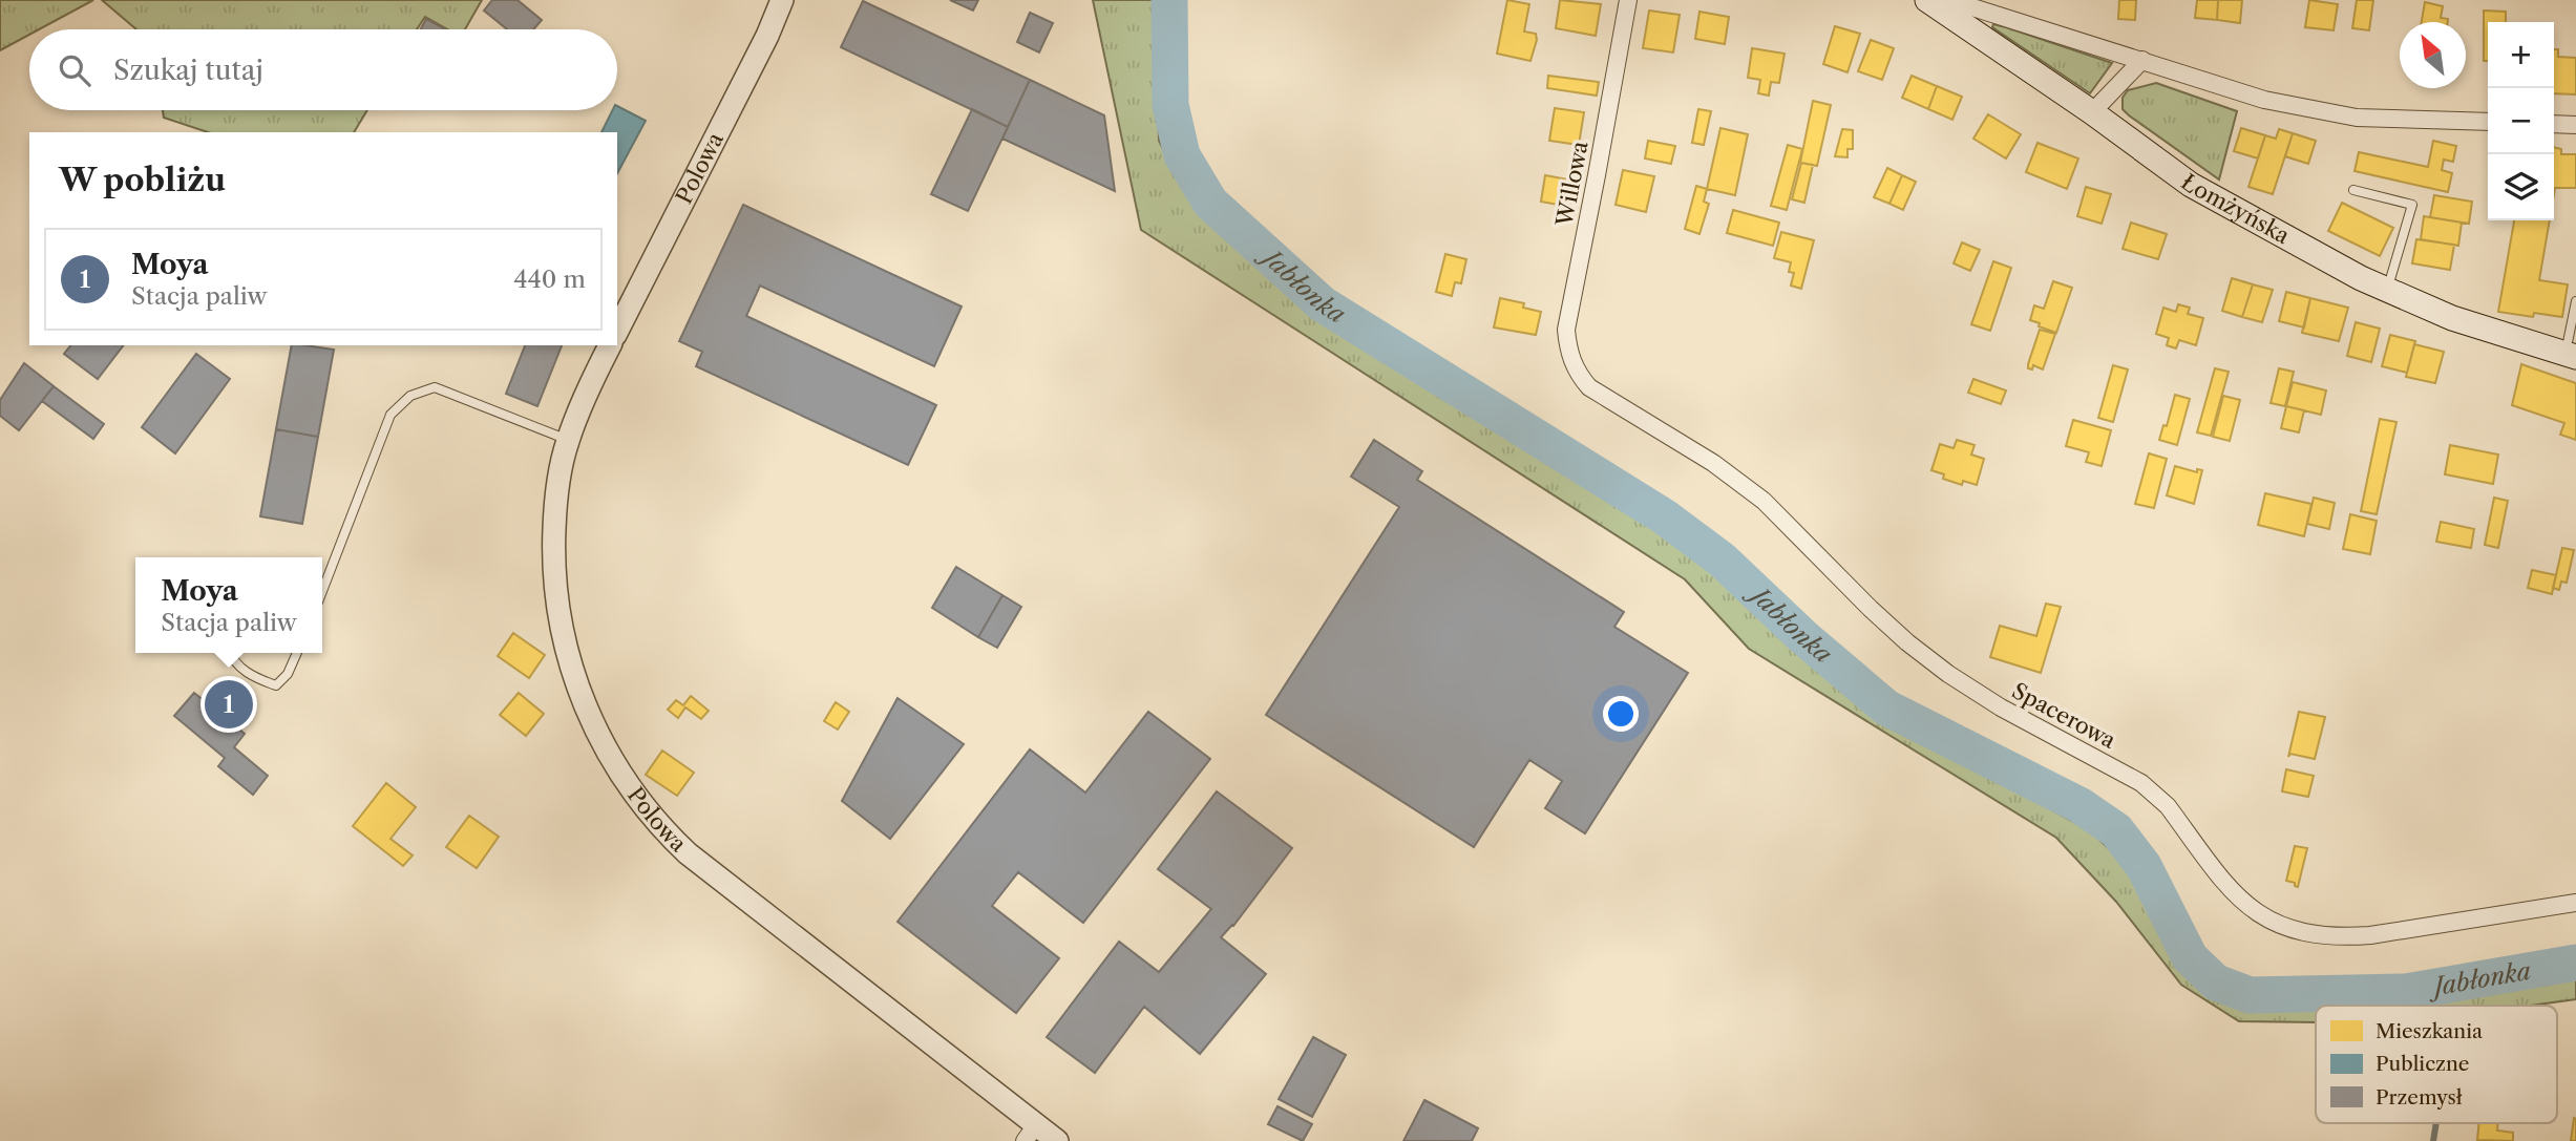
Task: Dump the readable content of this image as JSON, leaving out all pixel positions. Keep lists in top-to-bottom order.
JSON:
{
  "streets": {
    "main road": ["Łomżyńska"],
    "street": ["Polowa", "Willowa", "Spacerowa"]
  },
  "crossings": [
    ["Willowa", "Spacerowa"]
  ],
  "water": ["Jabłonka"],
  "legend": ["Mieszkania", "Publiczne", "Przemysł"],
  "north": "top left",
  "page": {
    "map_buttons": ["+", "−"],
    "search": "Szukaj tutaj",
    "heading": "W pobliżu",
    "list": [
      {
        "mark": "1",
        "name": "Moya",
        "note": "Stacja paliw",
        "value": "440 m"
      }
    ],
    "popup": ["Moya", "Stacja paliw"],
    "pins": "1"
  }
}
